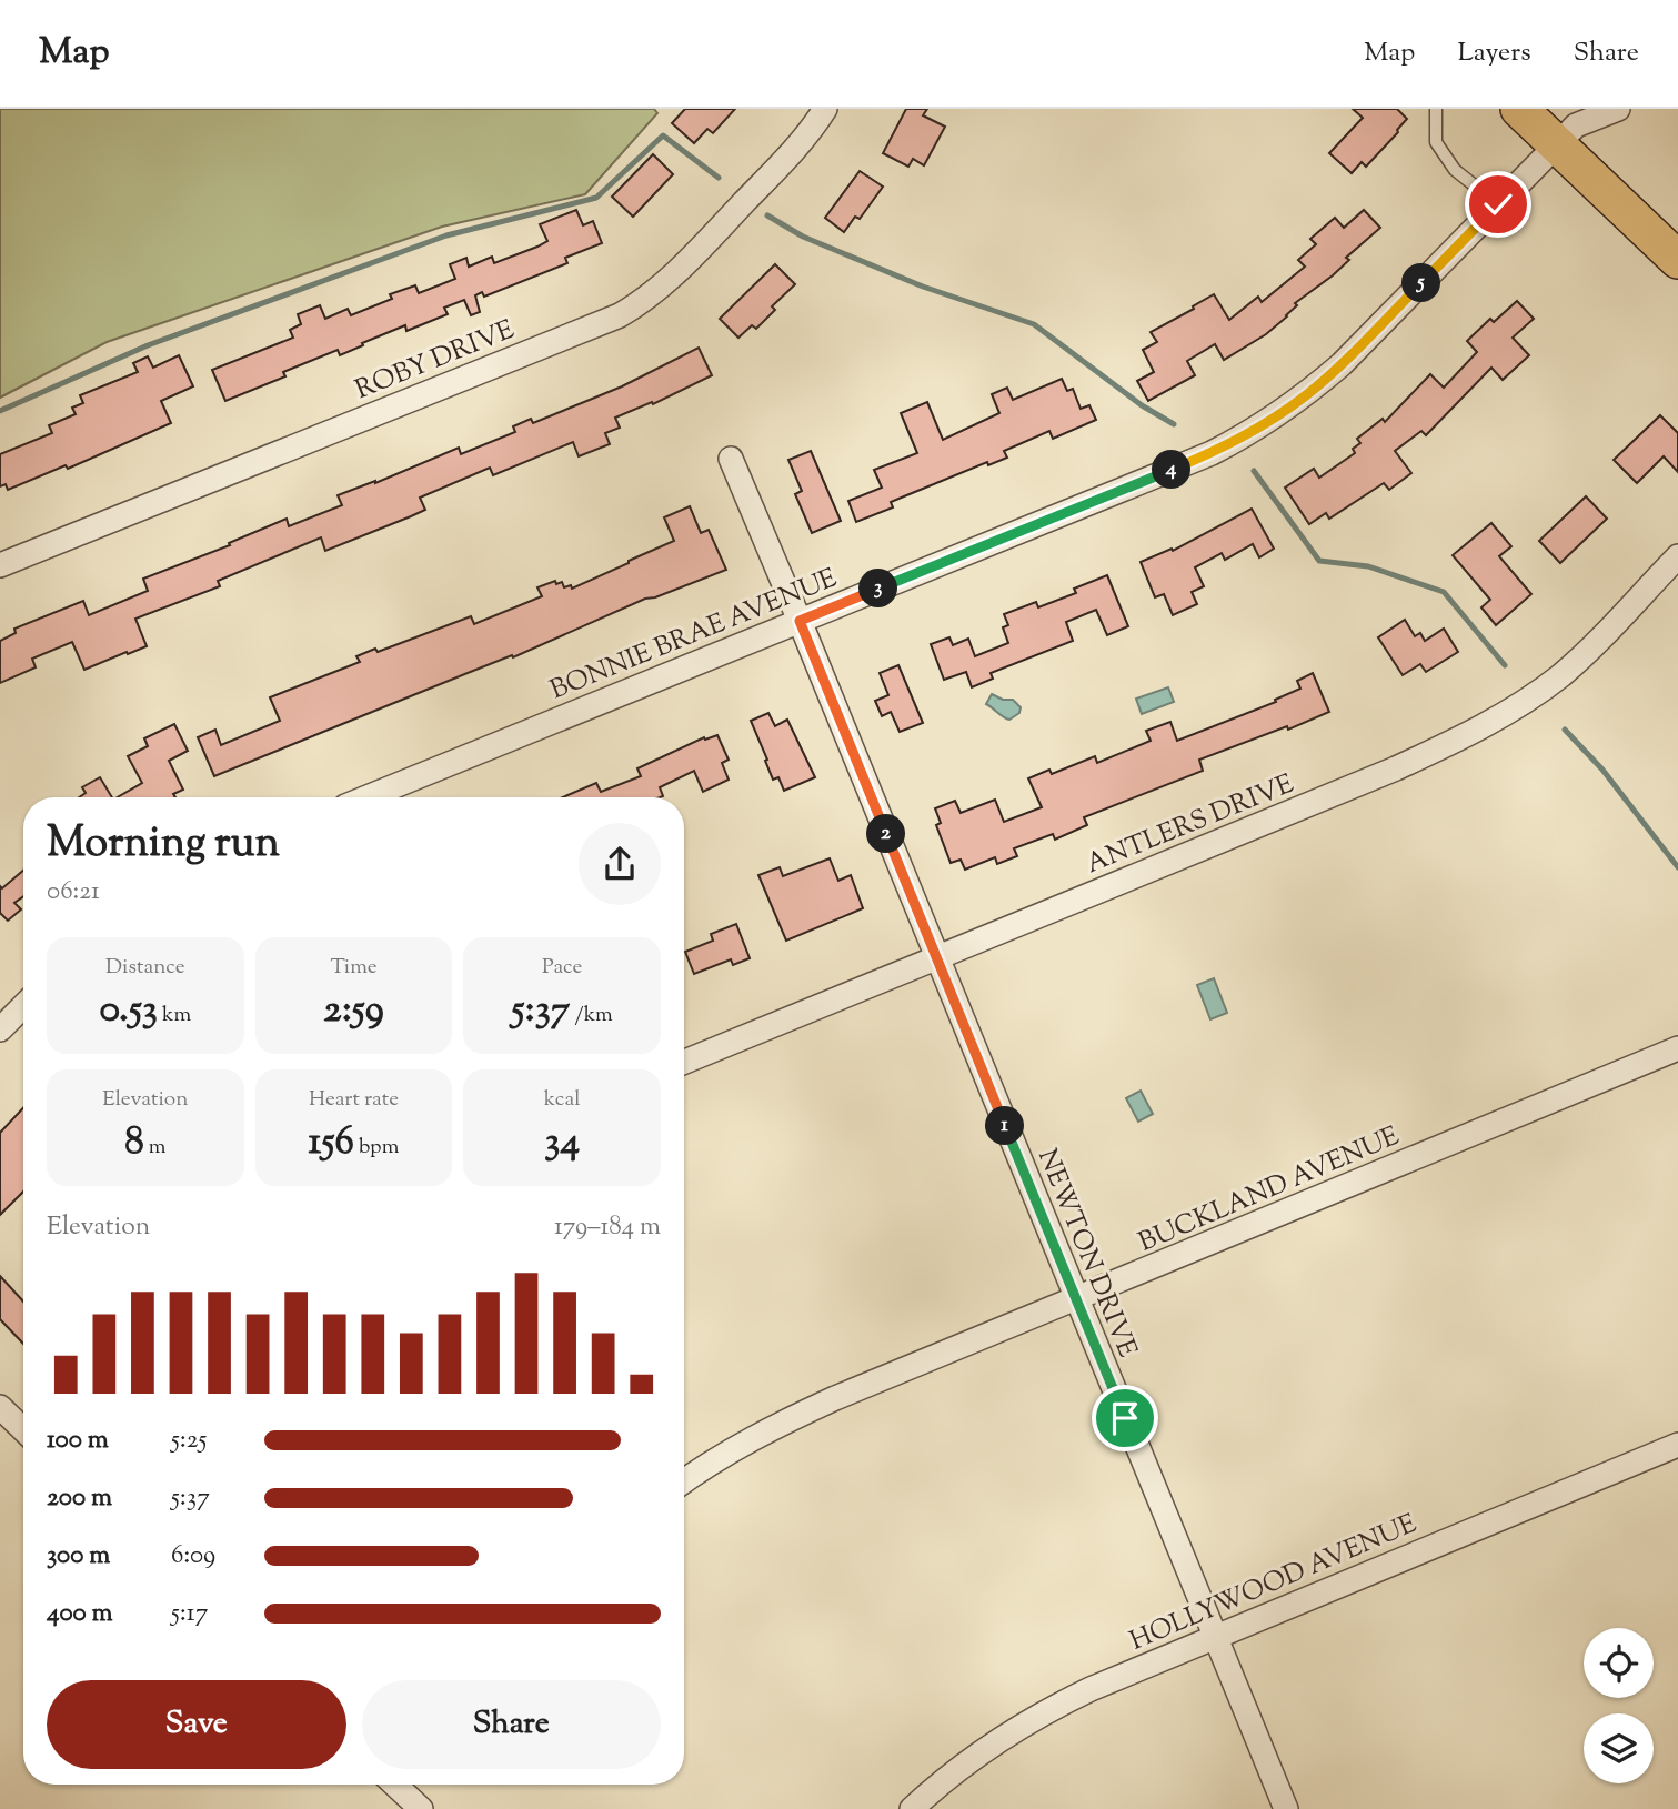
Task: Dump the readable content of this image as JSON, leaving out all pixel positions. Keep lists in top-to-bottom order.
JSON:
{
  "streets": {
    "street": [
      "ROBY DRIVE",
      "BONNIE BRAE AVENUE",
      "ANTLERS DRIVE",
      "BUCKLAND AVENUE",
      "NEWTON DRIVE",
      "HOLLYWOOD AVENUE"
    ]
  },
  "crossings": [
    ["BONNIE BRAE AVENUE", "NEWTON DRIVE"],
    ["ANTLERS DRIVE", "NEWTON DRIVE"],
    ["BUCKLAND AVENUE", "NEWTON DRIVE"],
    ["NEWTON DRIVE", "HOLLYWOOD AVENUE"]
  ],
  "page": {
    "header": "Map",
    "nav": ["Map", "Layers", "Share"],
    "pins": [
      "5",
      "4",
      "3",
      "2",
      "1"
    ],
    "heading": ["Morning run", "06:21"],
    "stats": [
      ["Distance", "0.53 km"],
      ["Time", "2:59"],
      ["Pace", "5:37 /km"],
      ["Elevation", "8 m"],
      ["Heart rate", "156 bpm"],
      ["kcal", "34"]
    ],
    "chart": ["Elevation", "179–184 m"],
    "list": [
      {
        "name": "100 m",
        "note": "5:25"
      },
      {
        "name": "200 m",
        "note": "5:37"
      },
      {
        "name": "300 m",
        "note": "6:09"
      },
      {
        "name": "400 m",
        "note": "5:17"
      }
    ],
    "buttons": ["Save", "Share"]
  }
}
